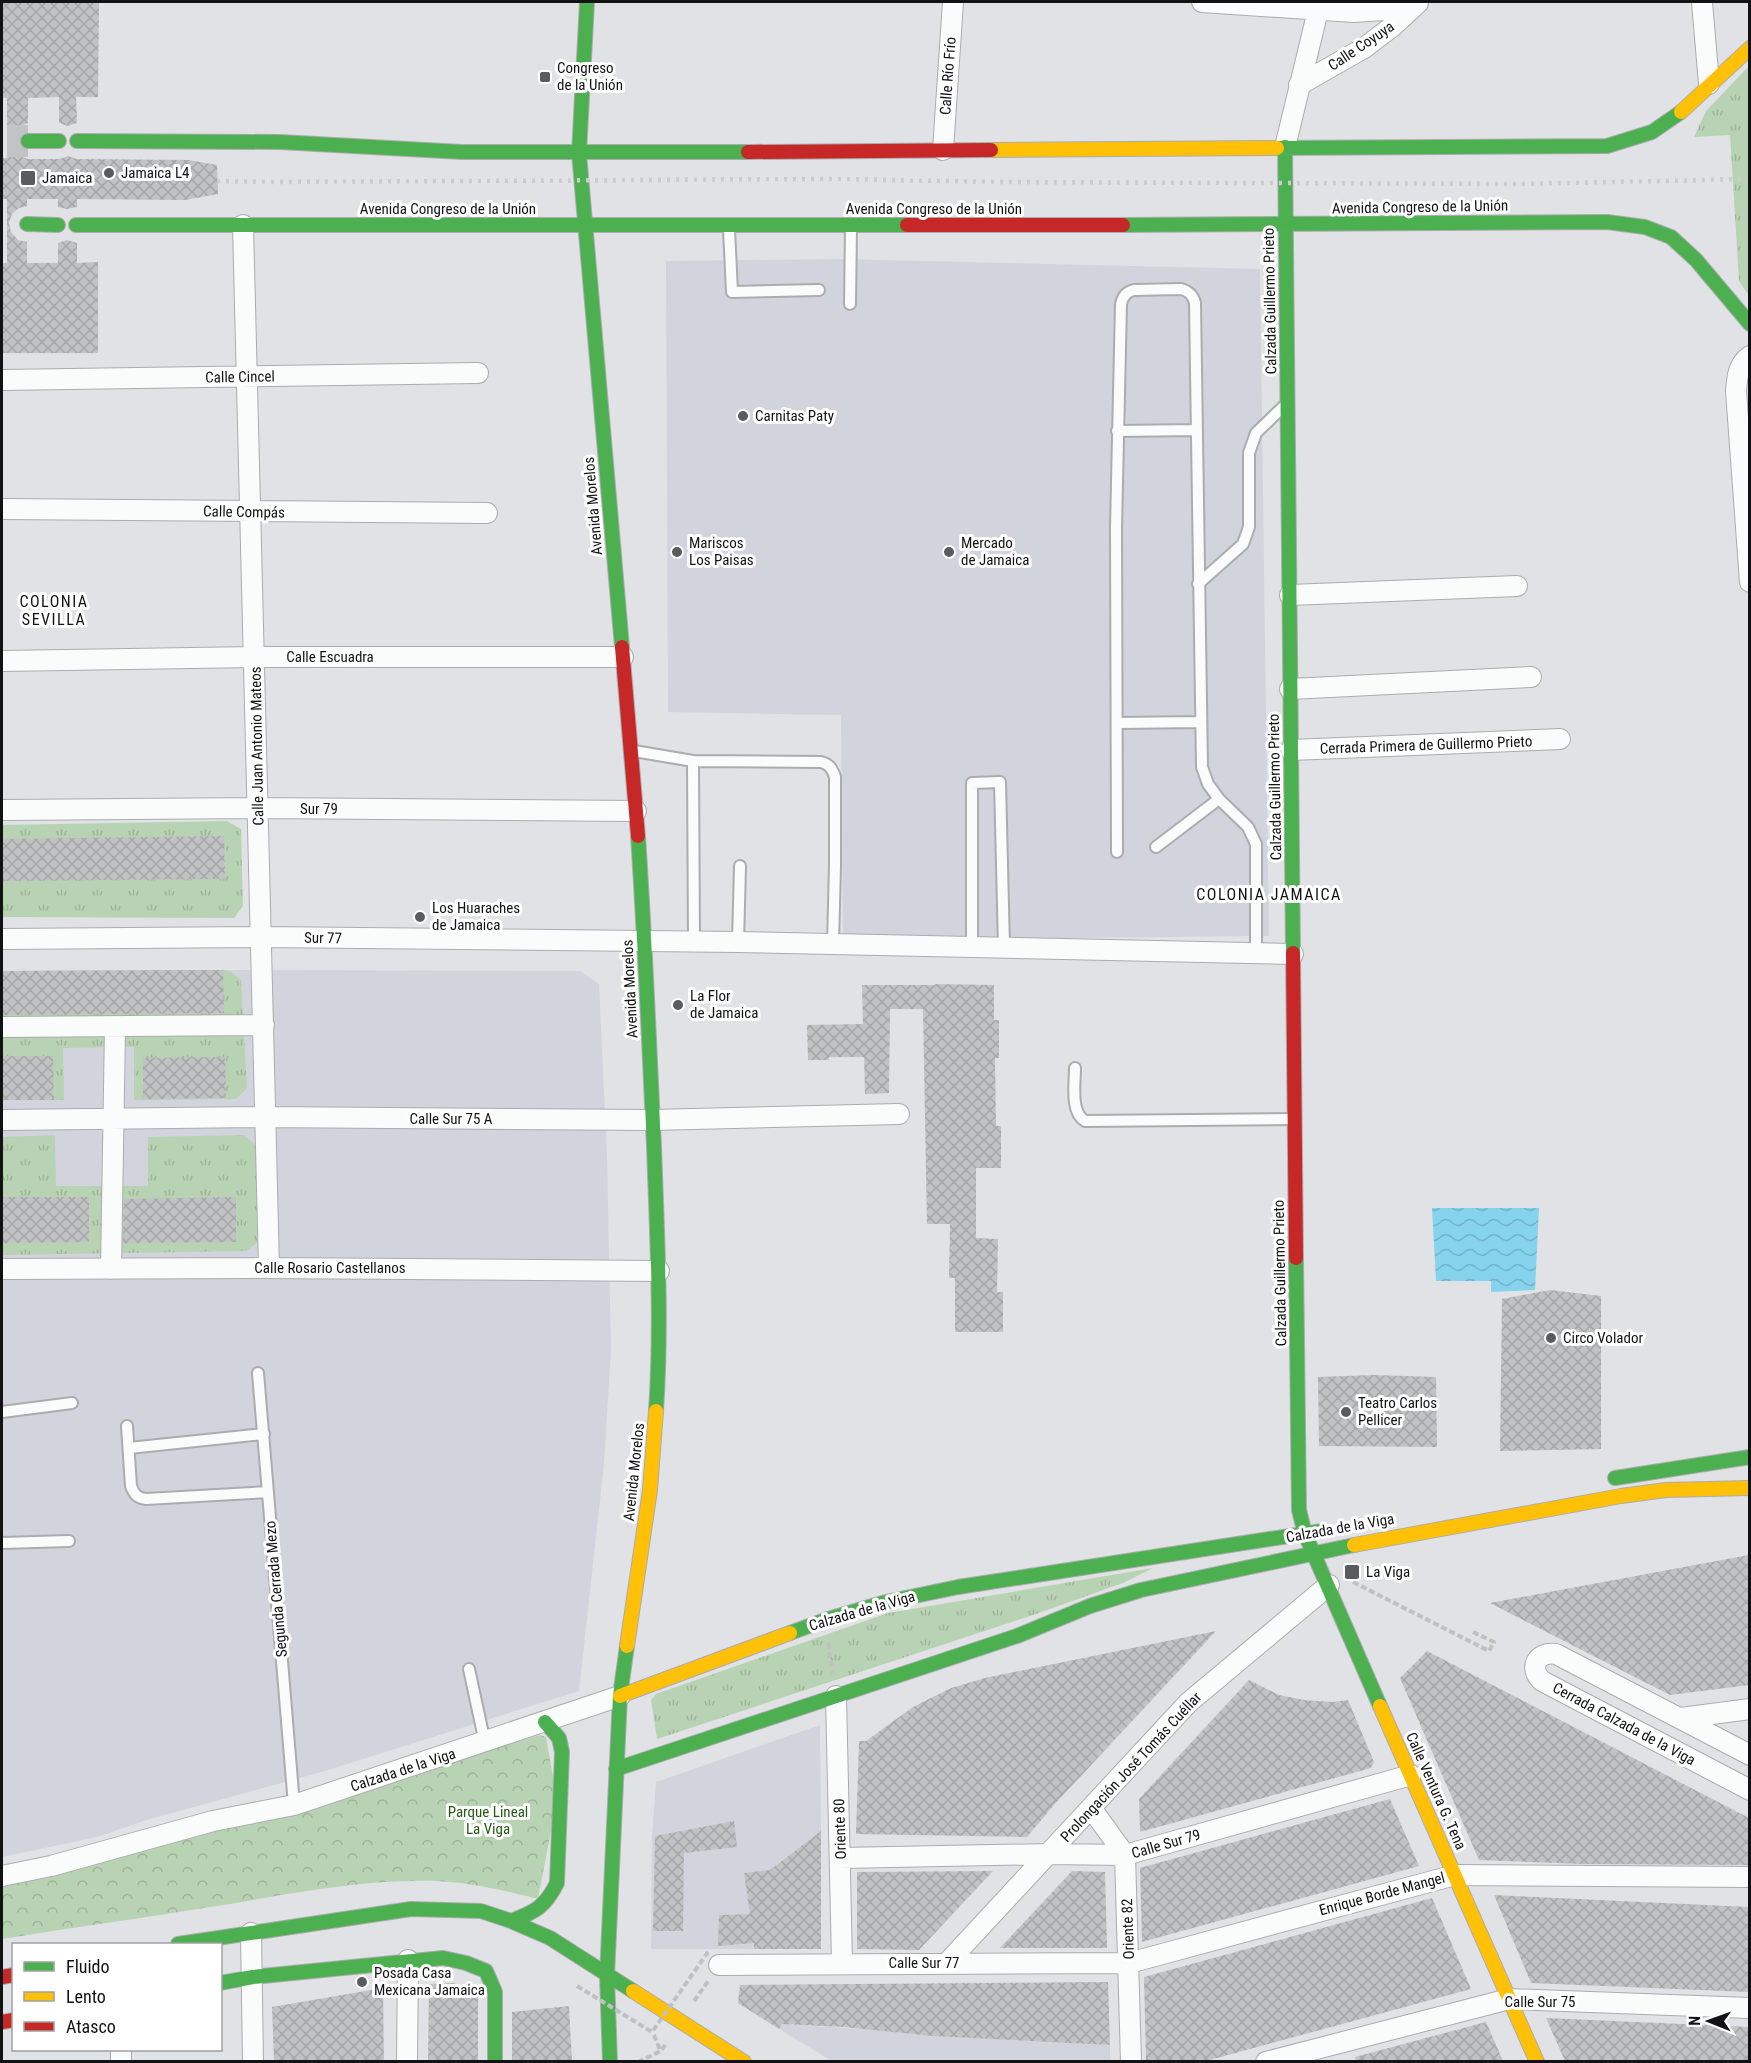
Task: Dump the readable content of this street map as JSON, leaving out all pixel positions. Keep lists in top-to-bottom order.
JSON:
{
  "streets": {
    "main road": [
      "Avenida Congreso de la Unión",
      "Calzada Guillermo Prieto",
      "Avenida Morelos",
      "Calzada de la Viga",
      "Calle Ventura G. Tena"
    ],
    "street": [
      "Calle Coyuya",
      "Calle Río Frío",
      "Calle Cincel",
      "Calle Compás",
      "Calle Escuadra",
      "Cerrada Primera de Guillermo Prieto",
      "Calle Juan Antonio Mateos",
      "Sur 79",
      "Sur 77",
      "Calle Sur 75 A",
      "Calle Rosario Castellanos",
      "Cerrada Calzada de la Viga",
      "Prolongación José Tomás Cuéllar",
      "Oriente 80",
      "Calle Sur 79",
      "Enrique Borde Mangel",
      "Oriente 82",
      "Calle Sur 77",
      "Calle Sur 75"
    ],
    "lane": ["Segunda Cerrada Mezo"]
  },
  "crossings": [
    ["Avenida Congreso de la Unión", "Calzada Guillermo Prieto"],
    ["Avenida Congreso de la Unión", "Avenida Morelos"],
    ["Avenida Congreso de la Unión", "Calle Juan Antonio Mateos"],
    ["Calzada Guillermo Prieto", "Cerrada Primera de Guillermo Prieto"],
    ["Calzada Guillermo Prieto", "Sur 77"],
    ["Calzada Guillermo Prieto", "Calzada de la Viga"],
    ["Calzada Guillermo Prieto", "Calle Ventura G. Tena"],
    ["Calle Cincel", "Calle Juan Antonio Mateos"],
    ["Avenida Morelos", "Calle Escuadra"],
    ["Avenida Morelos", "Sur 79"],
    ["Avenida Morelos", "Sur 77"],
    ["Avenida Morelos", "Calle Sur 75 A"],
    ["Avenida Morelos", "Calle Rosario Castellanos"],
    ["Avenida Morelos", "Calzada de la Viga"],
    ["Calle Compás", "Calle Juan Antonio Mateos"],
    ["Calle Escuadra", "Calle Juan Antonio Mateos"],
    ["Calle Juan Antonio Mateos", "Sur 79"],
    ["Calle Juan Antonio Mateos", "Sur 77"],
    ["Calle Juan Antonio Mateos", "Calle Sur 75 A"],
    ["Calle Juan Antonio Mateos", "Calle Rosario Castellanos"],
    ["Calzada de la Viga", "Segunda Cerrada Mezo"],
    ["Calzada de la Viga", "Calle Ventura G. Tena"],
    ["Calzada de la Viga", "Oriente 80"],
    ["Prolongación José Tomás Cuéllar", "Calle Ventura G. Tena"],
    ["Prolongación José Tomás Cuéllar", "Calle Sur 79"],
    ["Prolongación José Tomás Cuéllar", "Calle Sur 77"],
    ["Calle Ventura G. Tena", "Calle Sur 79"],
    ["Calle Ventura G. Tena", "Enrique Borde Mangel"],
    ["Calle Ventura G. Tena", "Calle Sur 75"],
    ["Oriente 80", "Calle Sur 79"],
    ["Oriente 80", "Calle Sur 77"],
    ["Calle Sur 79", "Oriente 82"],
    ["Enrique Borde Mangel", "Oriente 82"],
    ["Enrique Borde Mangel", "Calle Sur 77"],
    ["Oriente 82", "Calle Sur 77"]
  ],
  "districts": ["COLONIA SEVILLA", "COLONIA JAMAICA"],
  "parks": ["Parque Lineal La Viga"],
  "places": {
    "transit": ["Congreso de la Unión", "Jamaica", "La Viga"],
    "other": [
      "Jamaica L4",
      "Carnitas Paty",
      "Mariscos Los Paisas",
      "Mercado de Jamaica",
      "Los Huaraches de Jamaica",
      "La Flor de Jamaica",
      "Circo Volador",
      "Teatro Carlos Pellicer",
      "Posada Casa Mexicana Jamaica"
    ]
  },
  "legend": ["Fluido", "Lento", "Atasco"],
  "north": "left"
}
